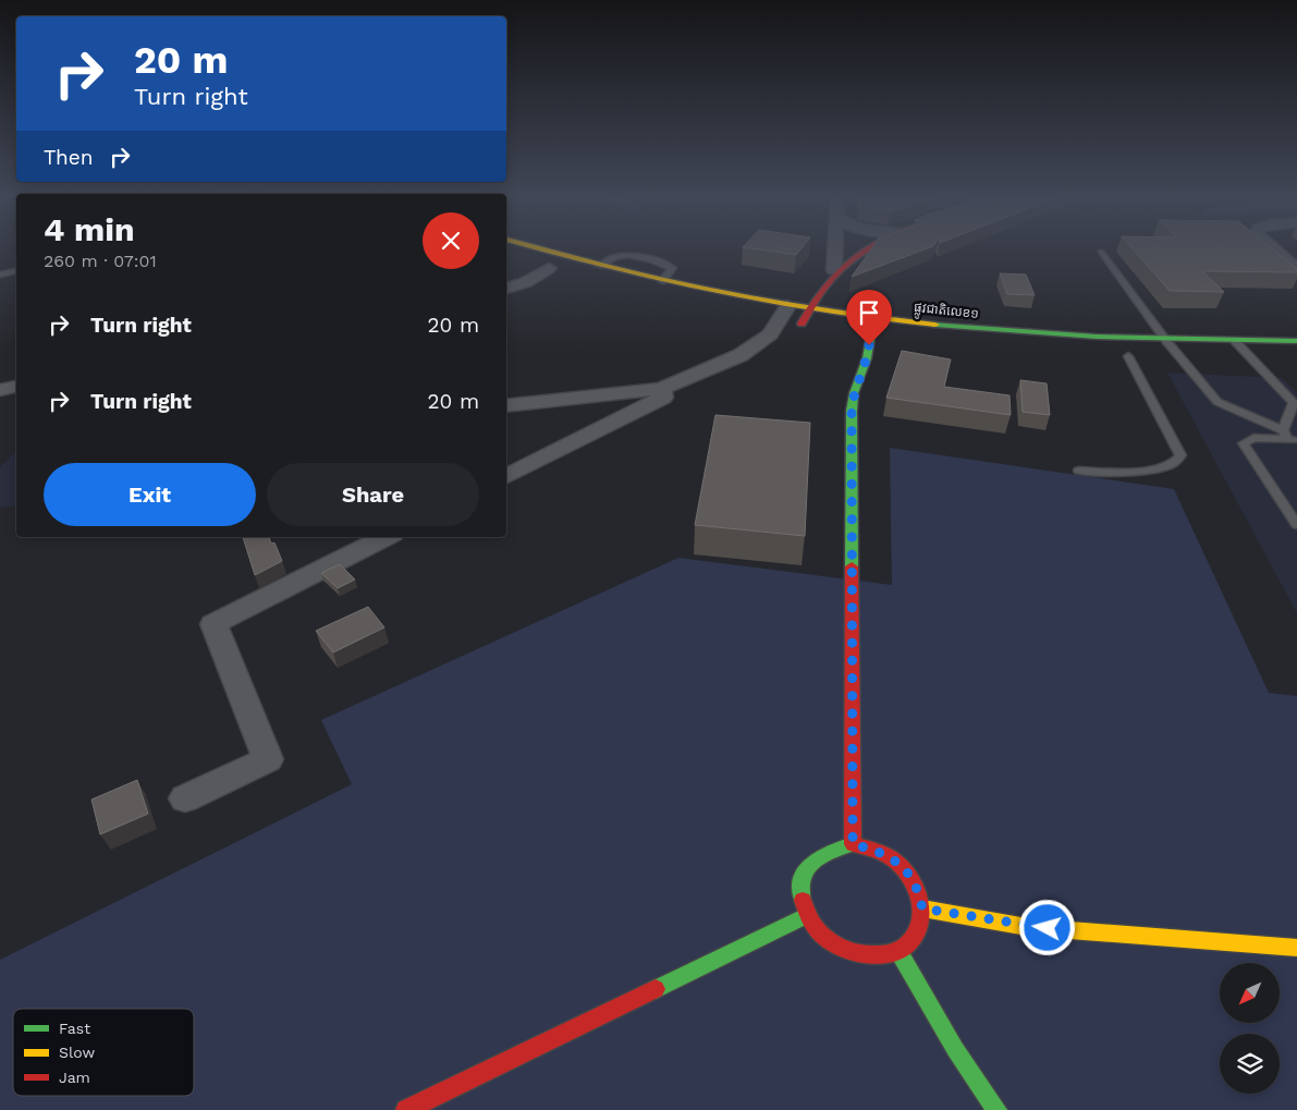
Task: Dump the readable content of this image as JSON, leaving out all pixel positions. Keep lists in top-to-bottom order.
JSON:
{
  "streets": {
    "main road": ["ផ្លូវជាតិលេខ១"]
  },
  "legend": ["Fast", "Slow", "Jam"],
  "north": "bottom left",
  "page": {
    "turn": ["20 m", "Turn right"],
    "then": "Then",
    "heading": ["4 min", "260 m · 07:01"],
    "list": [
      {
        "name": "Turn right",
        "value": "20 m"
      },
      {
        "name": "Turn right",
        "value": "20 m"
      }
    ],
    "buttons": ["Exit", "Share"]
  }
}
